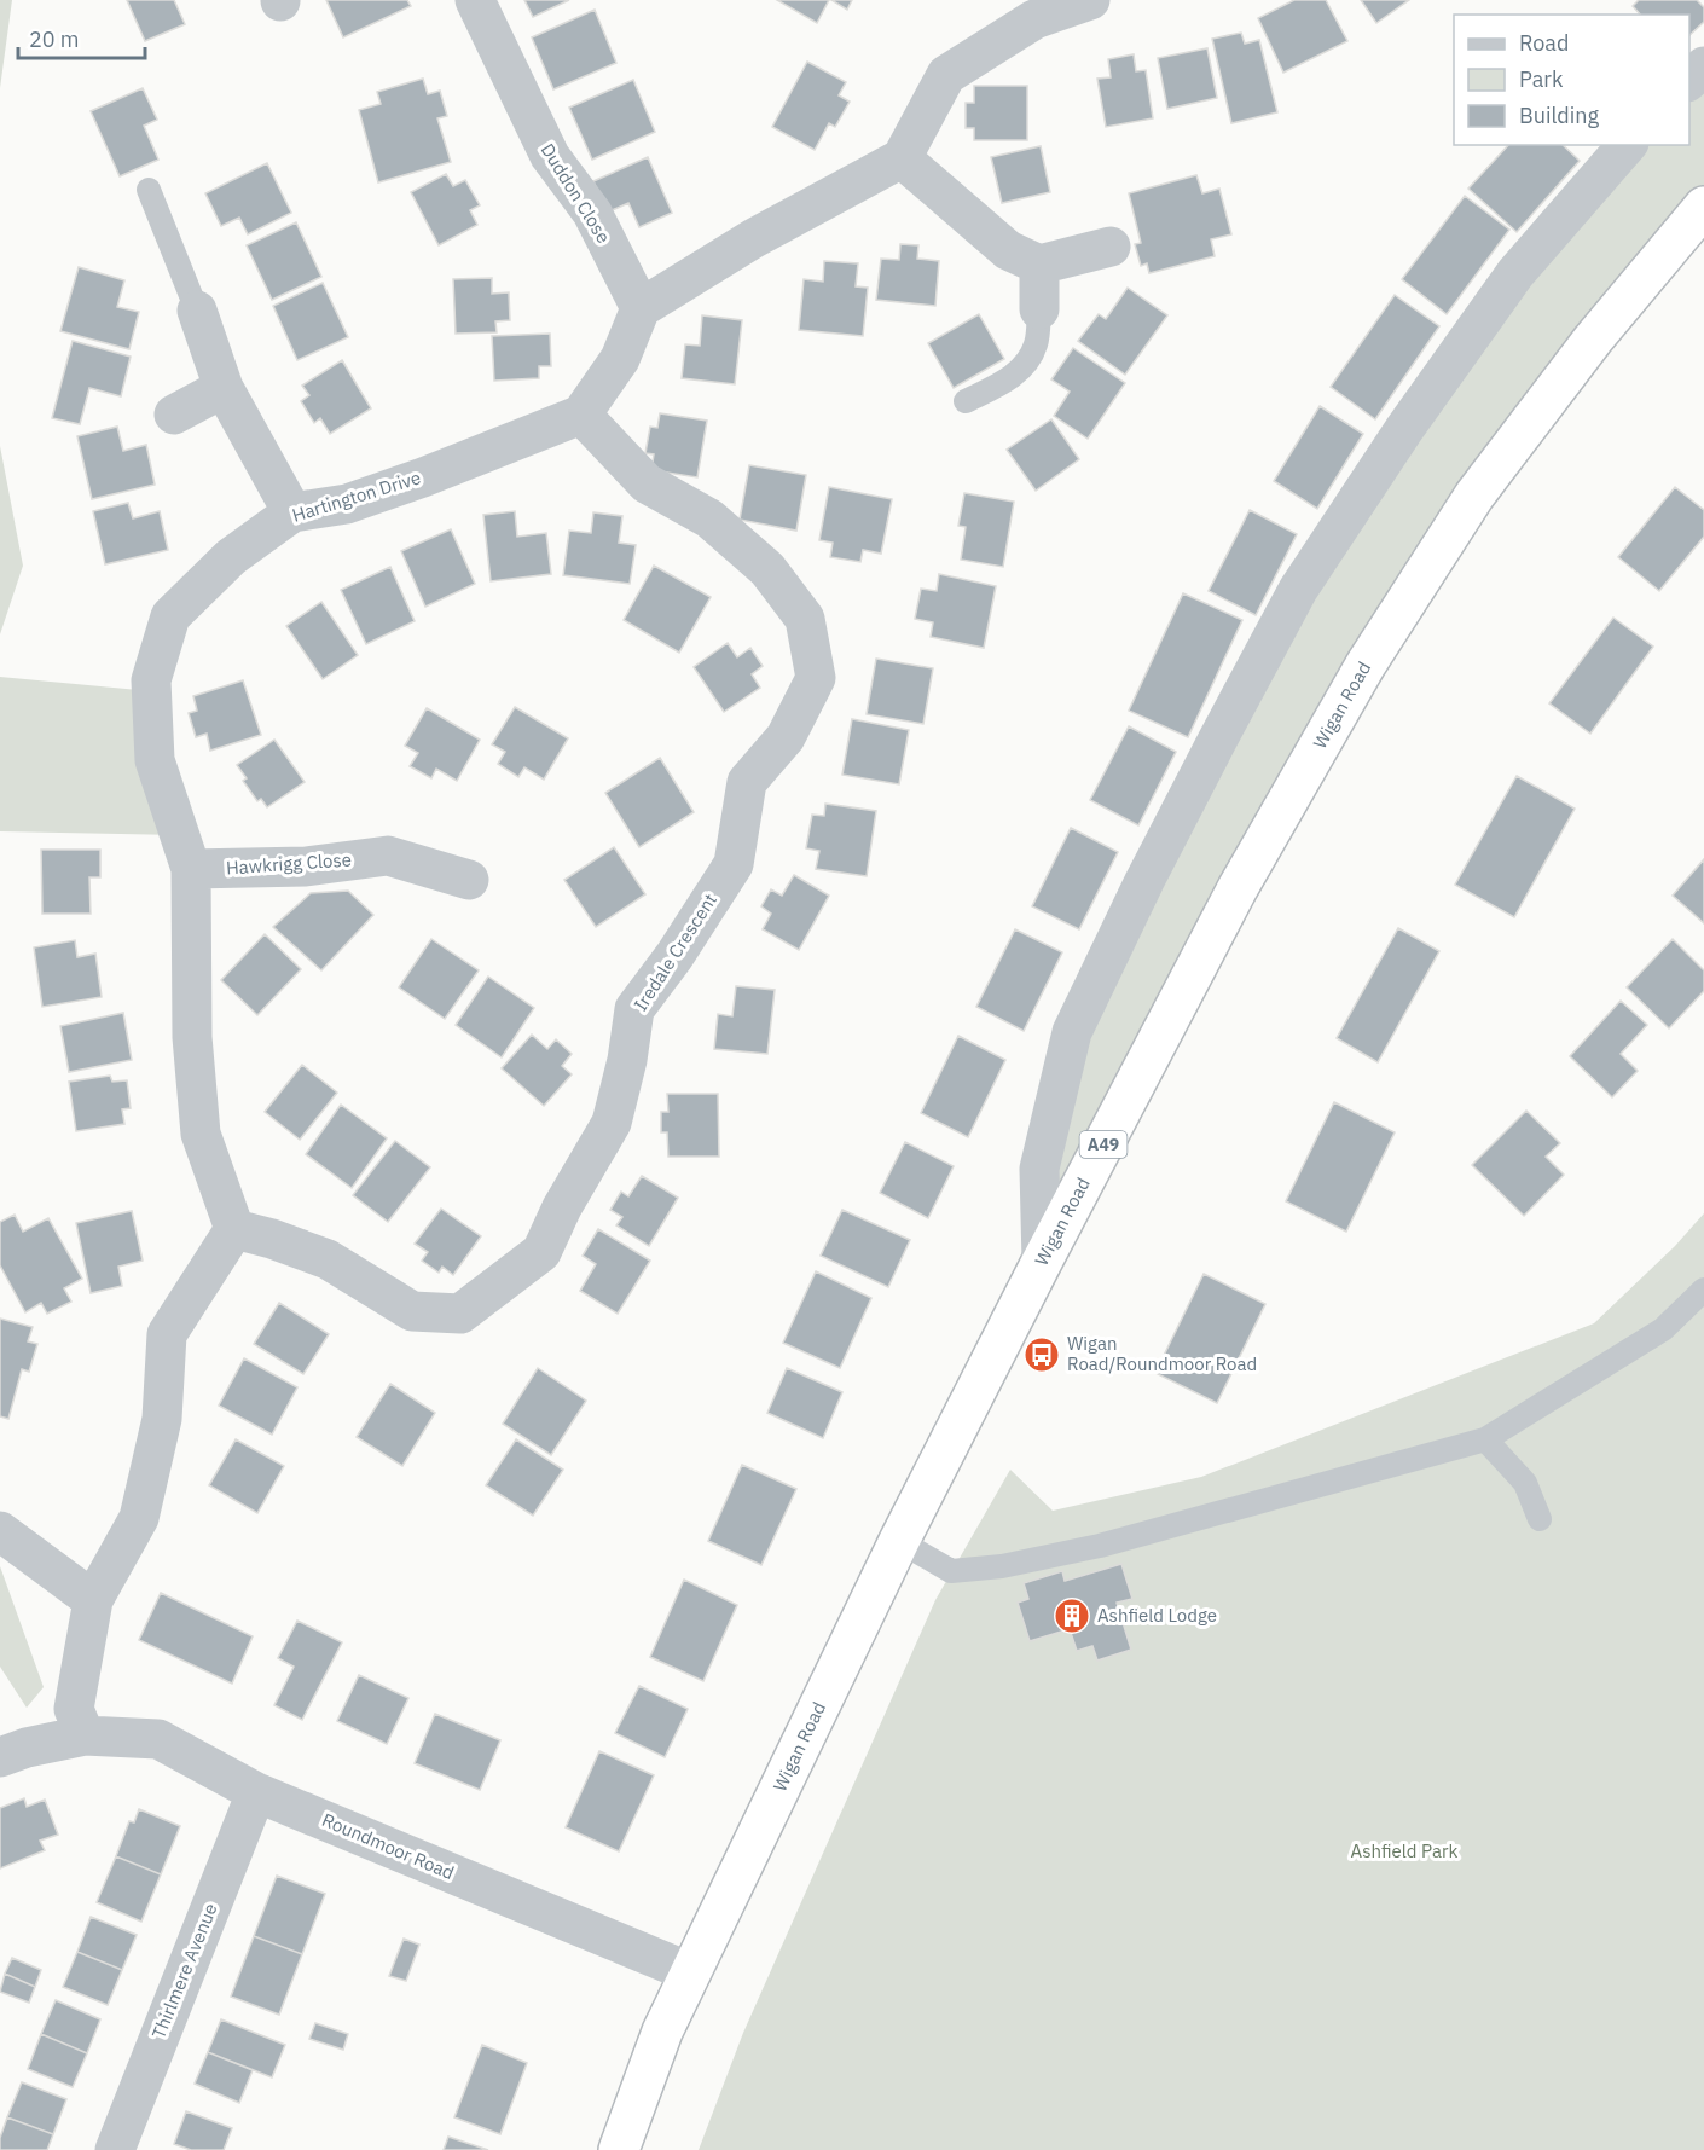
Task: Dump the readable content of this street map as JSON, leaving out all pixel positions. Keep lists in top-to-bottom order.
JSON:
{
  "streets": {
    "highway": ["Wigan Road", "A49"],
    "street": [
      "Duddon Close",
      "Hartington Drive",
      "Hawkrigg Close",
      "Iredale Crescent",
      "Roundmoor Road",
      "Thirlmere Avenue"
    ]
  },
  "crossings": [
    ["Hartington Drive", "Hawkrigg Close"],
    ["Hartington Drive", "Iredale Crescent"],
    ["Wigan Road", "Roundmoor Road"],
    ["Roundmoor Road", "Thirlmere Avenue"]
  ],
  "parks": ["Ashfield Park"],
  "places": {
    "bus stop": ["Wigan Road/Roundmoor Road"],
    "building": ["Ashfield Lodge"]
  },
  "legend": ["Road", "Park", "Building"],
  "scale_bar": "20 m"
}
